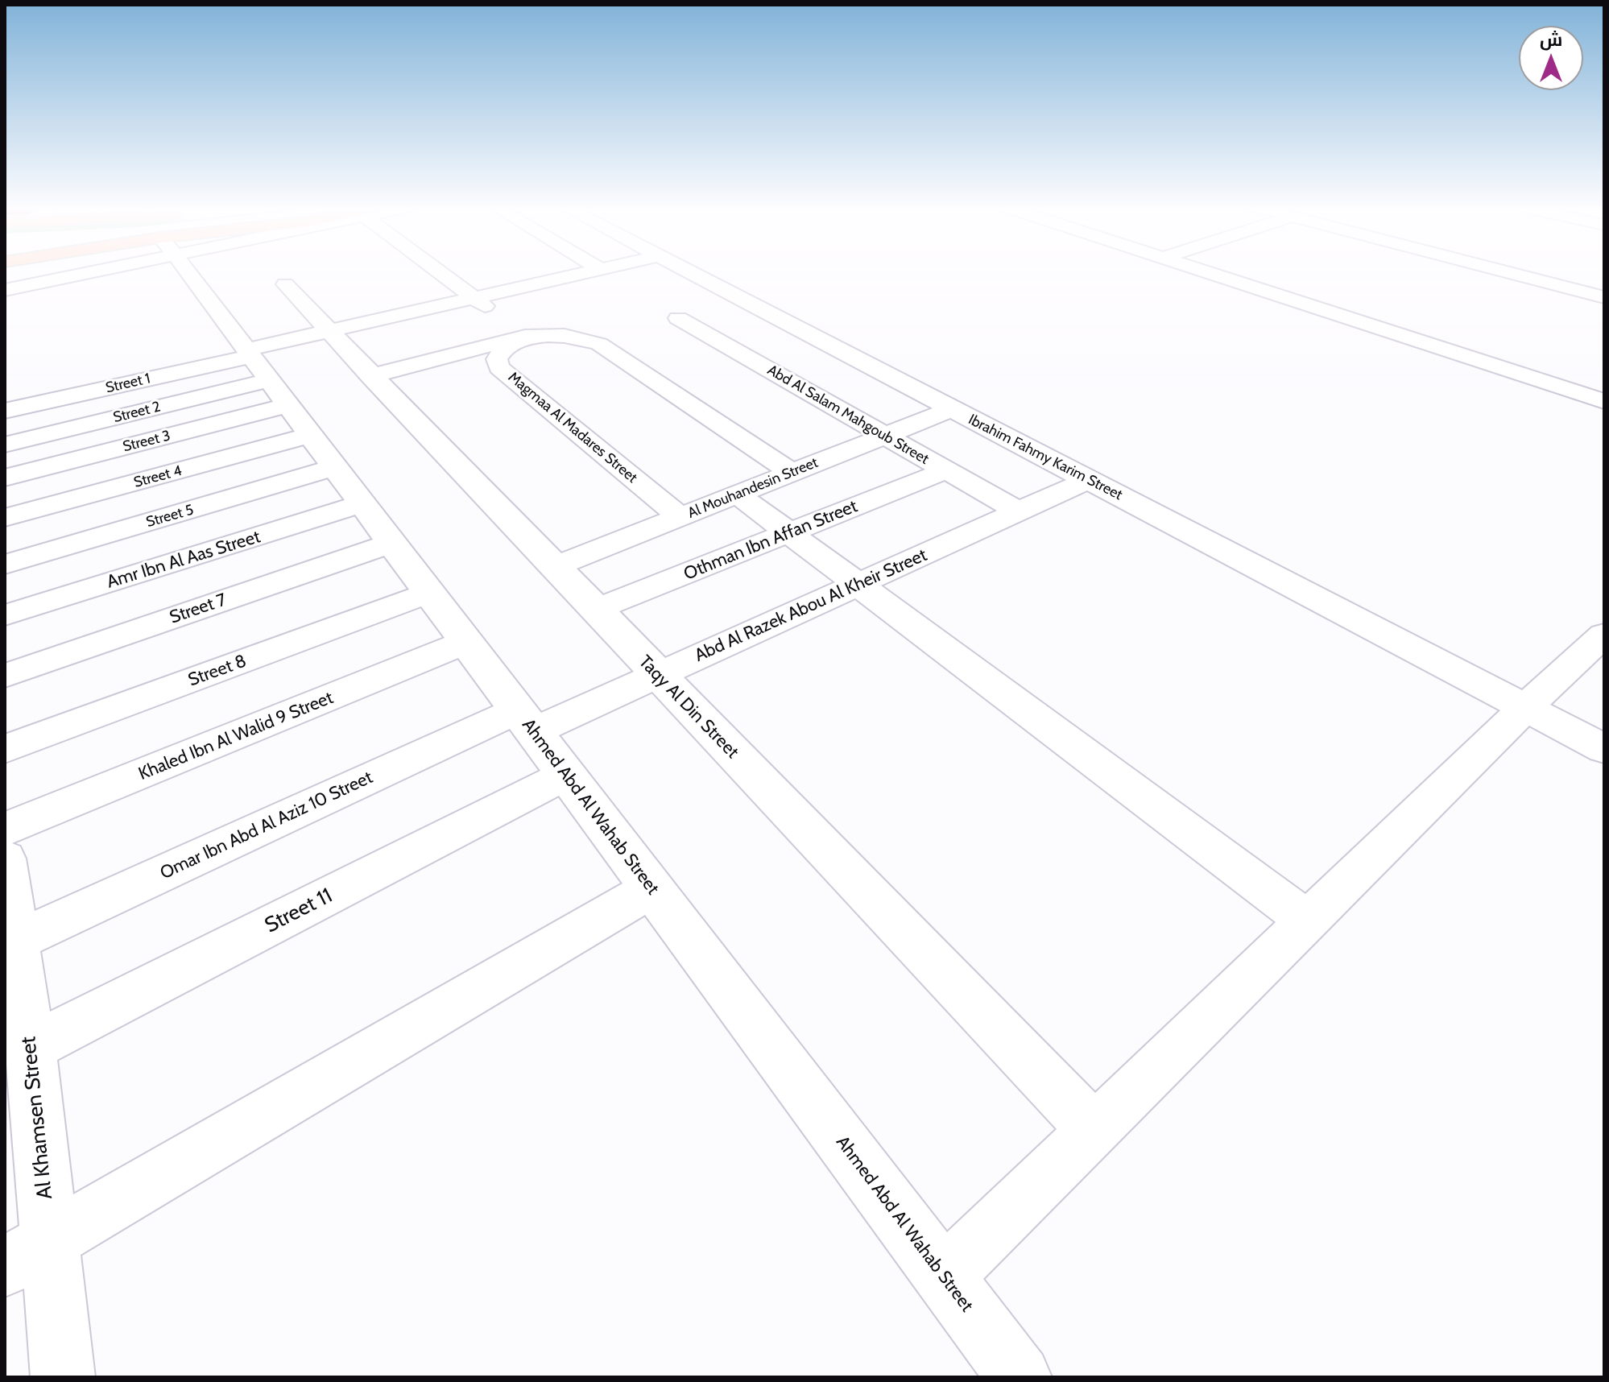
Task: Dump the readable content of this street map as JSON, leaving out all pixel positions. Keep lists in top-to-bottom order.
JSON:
{
  "streets": {
    "street": [
      "Street 1",
      "Street 2",
      "Abd Al Salam Mahgoub Street",
      "Magmaa Al Madares Street",
      "Street 3",
      "Ibrahim Fahmy Karim Street",
      "Street 4",
      "Al Mouhandesin Street",
      "Street 5",
      "Othman Ibn Affan Street",
      "Amr Ibn Al Aas Street",
      "Abd Al Razek Abou Al Kheir Street",
      "Street 7",
      "Street 8",
      "Taqy Al Din Street",
      "Khaled Ibn Al Walid 9 Street",
      "Ahmed Abd Al Wahab Street",
      "Omar Ibn Abd Al Aziz 10 Street",
      "Street 11",
      "Al Khamsen Street"
    ]
  },
  "crossings": [
    ["Street 1", "Street 2"],
    ["Street 1", "Street 3"],
    ["Street 1", "Street 4"],
    ["Street 1", "Ahmed Abd Al Wahab Street"],
    ["Street 2", "Street 3"],
    ["Street 2", "Street 4"],
    ["Street 2", "Ahmed Abd Al Wahab Street"],
    ["Abd Al Salam Mahgoub Street", "Al Mouhandesin Street"],
    ["Abd Al Salam Mahgoub Street", "Othman Ibn Affan Street"],
    ["Abd Al Salam Mahgoub Street", "Abd Al Razek Abou Al Kheir Street"],
    ["Magmaa Al Madares Street", "Al Mouhandesin Street"],
    ["Street 3", "Street 4"],
    ["Street 3", "Ahmed Abd Al Wahab Street"],
    ["Ibrahim Fahmy Karim Street", "Al Mouhandesin Street"],
    ["Ibrahim Fahmy Karim Street", "Abd Al Razek Abou Al Kheir Street"],
    ["Street 4", "Ahmed Abd Al Wahab Street"],
    ["Al Mouhandesin Street", "Taqy Al Din Street"],
    ["Street 5", "Ahmed Abd Al Wahab Street"],
    ["Othman Ibn Affan Street", "Taqy Al Din Street"],
    ["Amr Ibn Al Aas Street", "Ahmed Abd Al Wahab Street"],
    ["Abd Al Razek Abou Al Kheir Street", "Taqy Al Din Street"],
    ["Abd Al Razek Abou Al Kheir Street", "Ahmed Abd Al Wahab Street"],
    ["Abd Al Razek Abou Al Kheir Street", "Omar Ibn Abd Al Aziz 10 Street"],
    ["Street 7", "Ahmed Abd Al Wahab Street"],
    ["Street 8", "Ahmed Abd Al Wahab Street"],
    ["Khaled Ibn Al Walid 9 Street", "Ahmed Abd Al Wahab Street"],
    ["Ahmed Abd Al Wahab Street", "Omar Ibn Abd Al Aziz 10 Street"],
    ["Ahmed Abd Al Wahab Street", "Street 11"],
    ["Omar Ibn Abd Al Aziz 10 Street", "Al Khamsen Street"],
    ["Street 11", "Al Khamsen Street"]
  ],
  "north": "top"
}
